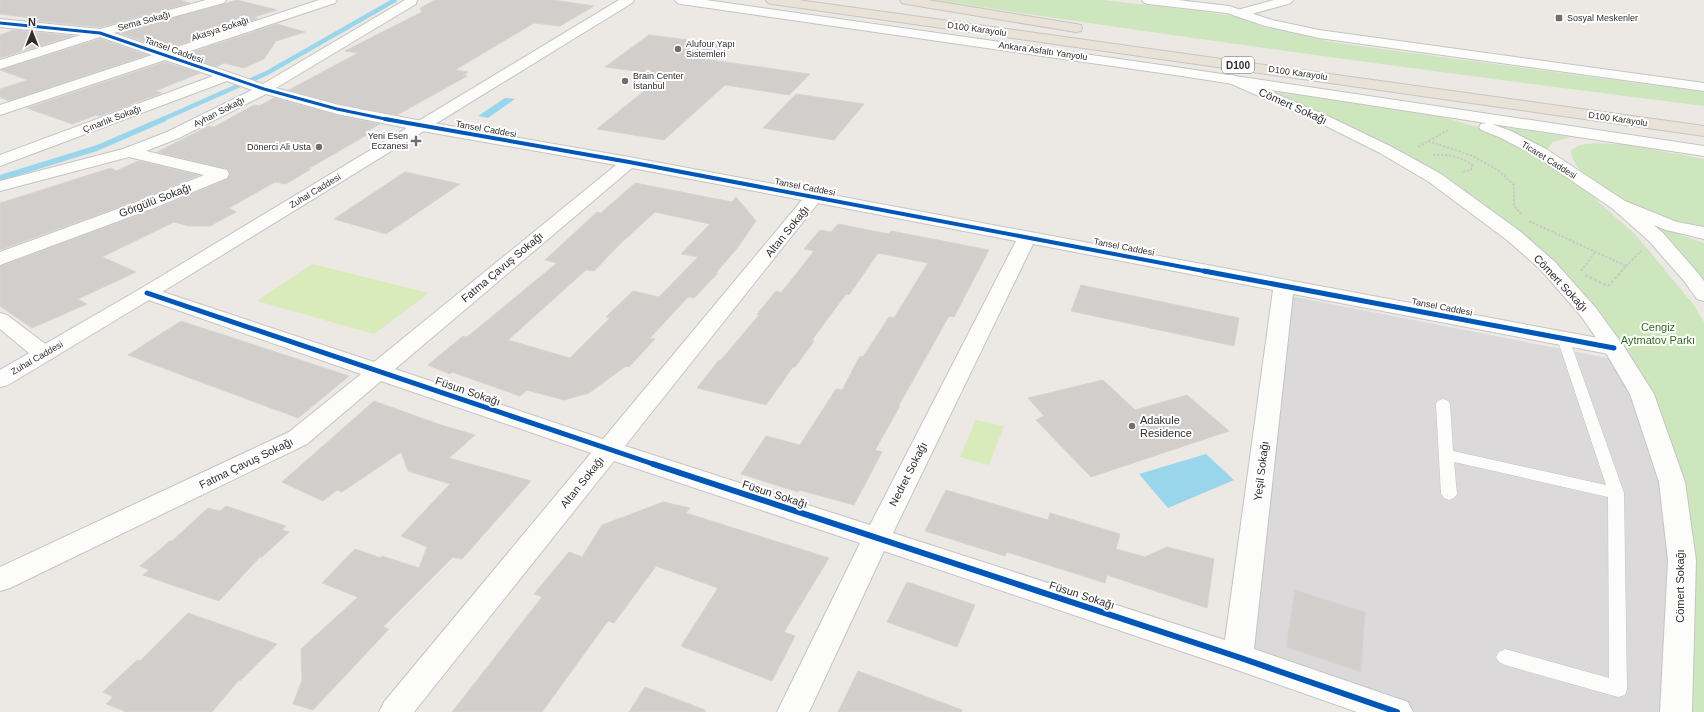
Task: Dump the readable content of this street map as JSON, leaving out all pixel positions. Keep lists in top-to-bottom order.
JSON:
{
  "streets": {
    "highway": ["D100 Karayolu", "D100"],
    "street": [
      "Sema Sokağı",
      "Akasya Sokağı",
      "Tansel Caddesi",
      "Ankara Asfaltı Yanyolu",
      "Cömert Sokağı",
      "Ayhan Sokağı",
      "Çınarlık Sokağı",
      "Ticaret Caddesi",
      "Zuhal Caddesi",
      "Görgülü Sokağı",
      "Altan Sokağı",
      "Fatma Çavuş Sokağı",
      "Füsun Sokağı",
      "Yeşil Sokağı",
      "Nedret Sokağı"
    ]
  },
  "crossings": [
    ["Sema Sokağı", "Tansel Caddesi"],
    ["Akasya Sokağı", "Tansel Caddesi"],
    ["Tansel Caddesi", "Cömert Sokağı"],
    ["Tansel Caddesi", "Ayhan Sokağı"],
    ["Tansel Caddesi", "Çınarlık Sokağı"],
    ["Tansel Caddesi", "Zuhal Caddesi"],
    ["Tansel Caddesi", "Altan Sokağı"],
    ["Tansel Caddesi", "Fatma Çavuş Sokağı"],
    ["Tansel Caddesi", "Yeşil Sokağı"],
    ["Tansel Caddesi", "Nedret Sokağı"],
    ["Ankara Asfaltı Yanyolu", "Cömert Sokağı"],
    ["Ankara Asfaltı Yanyolu", "Ticaret Caddesi"],
    ["Ayhan Sokağı", "Görgülü Sokağı"],
    ["Zuhal Caddesi", "Füsun Sokağı"],
    ["Altan Sokağı", "Füsun Sokağı"],
    ["Fatma Çavuş Sokağı", "Füsun Sokağı"],
    ["Füsun Sokağı", "Yeşil Sokağı"],
    ["Füsun Sokağı", "Nedret Sokağı"]
  ],
  "parks": ["Cengiz Aytmatov Parkı"],
  "places": {
    "transit": ["Sosyal Meskenler"],
    "other": [
      "Alufour Yapı Sistemleri",
      "Brain Center İstanbul",
      "Dönerci Ali Usta",
      "Adakule Residence"
    ],
    "health": ["Yeni Esen Eczanesi"]
  },
  "north": "top"
}
